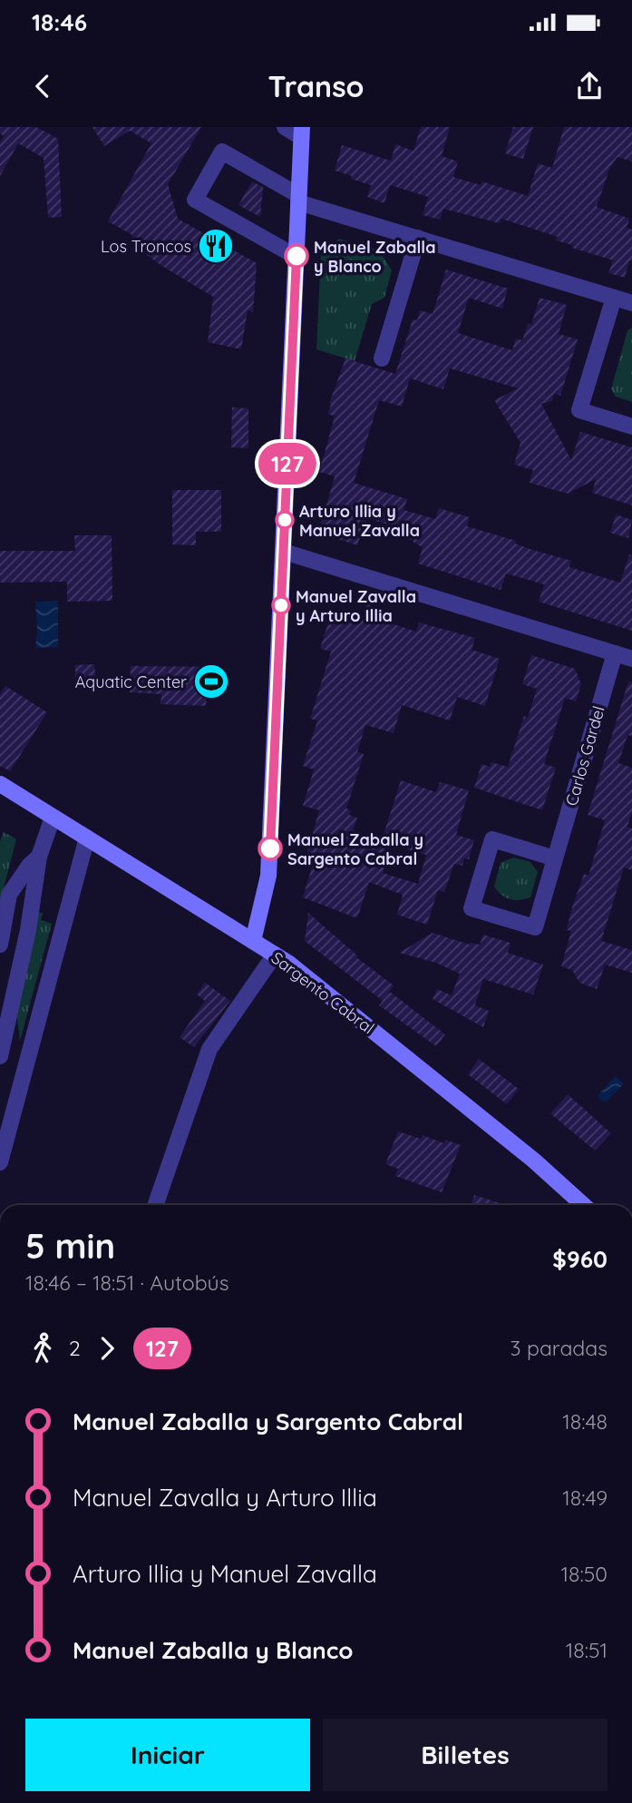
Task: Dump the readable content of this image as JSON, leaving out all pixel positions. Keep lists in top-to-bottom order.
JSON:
{
  "streets": {
    "street": ["Carlos Gardel", "Sargento Cabral"]
  },
  "places": {
    "restaurant": ["Los Troncos"],
    "other": [
      "Manuel Zaballa y Blanco",
      "Arturo Illia y Manuel Zavalla",
      "Manuel Zavalla y Arturo Illia",
      "Manuel Zaballa y Sargento Cabral"
    ],
    "sports": ["Aquatic Center"]
  },
  "lines": ["bus line 127"],
  "page": {
    "status": "18:46",
    "header": "Transo",
    "on_map": "127",
    "heading": ["5 min", "18:46 – 18:51 · Autobús", "$960"],
    "legs": ["2", "127", "3 paradas"],
    "list": [
      {
        "name": "Manuel Zaballa y Sargento Cabral",
        "value": "18:48"
      },
      {
        "name": "Manuel Zavalla y Arturo Illia",
        "value": "18:49"
      },
      {
        "name": "Arturo Illia y Manuel Zavalla",
        "value": "18:50"
      },
      {
        "name": "Manuel Zaballa y Blanco",
        "value": "18:51"
      }
    ],
    "buttons": ["Iniciar", "Billetes"]
  }
}
